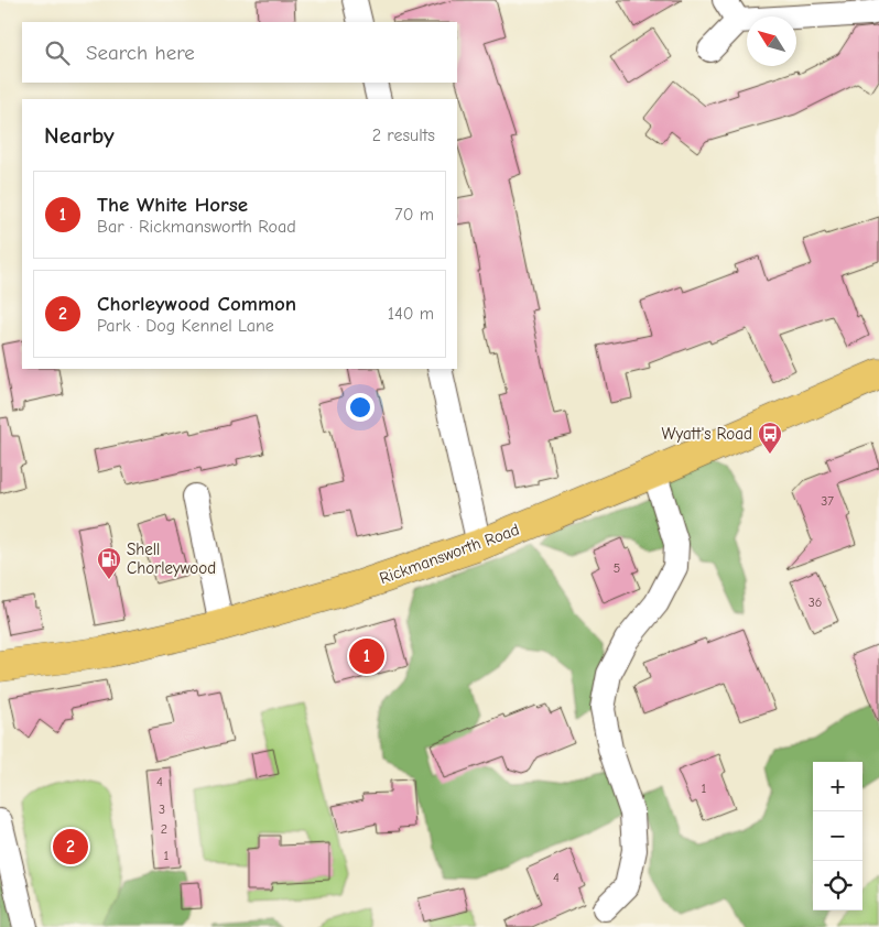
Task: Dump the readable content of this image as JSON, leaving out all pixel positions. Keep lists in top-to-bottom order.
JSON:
{
  "streets": {
    "main road": ["Rickmansworth Road"]
  },
  "places": {
    "bus stop": ["Wyatt's Road"],
    "fuel station": ["Shell Chorleywood"]
  },
  "house_numbers": [
    "37",
    "5",
    "36",
    "4",
    "1",
    "3",
    "2",
    "1",
    "4"
  ],
  "north": "top left",
  "page": {
    "search": "Search here",
    "heading": ["Nearby", "2 results"],
    "list": [
      {
        "mark": "1",
        "name": "The White Horse",
        "note": "Bar · Rickmansworth Road",
        "value": "70 m"
      },
      {
        "mark": "2",
        "name": "Chorleywood Common",
        "note": "Park · Dog Kennel Lane",
        "value": "140 m"
      }
    ],
    "pins": ["1", "2"],
    "map_buttons": ["+", "−"]
  }
}
